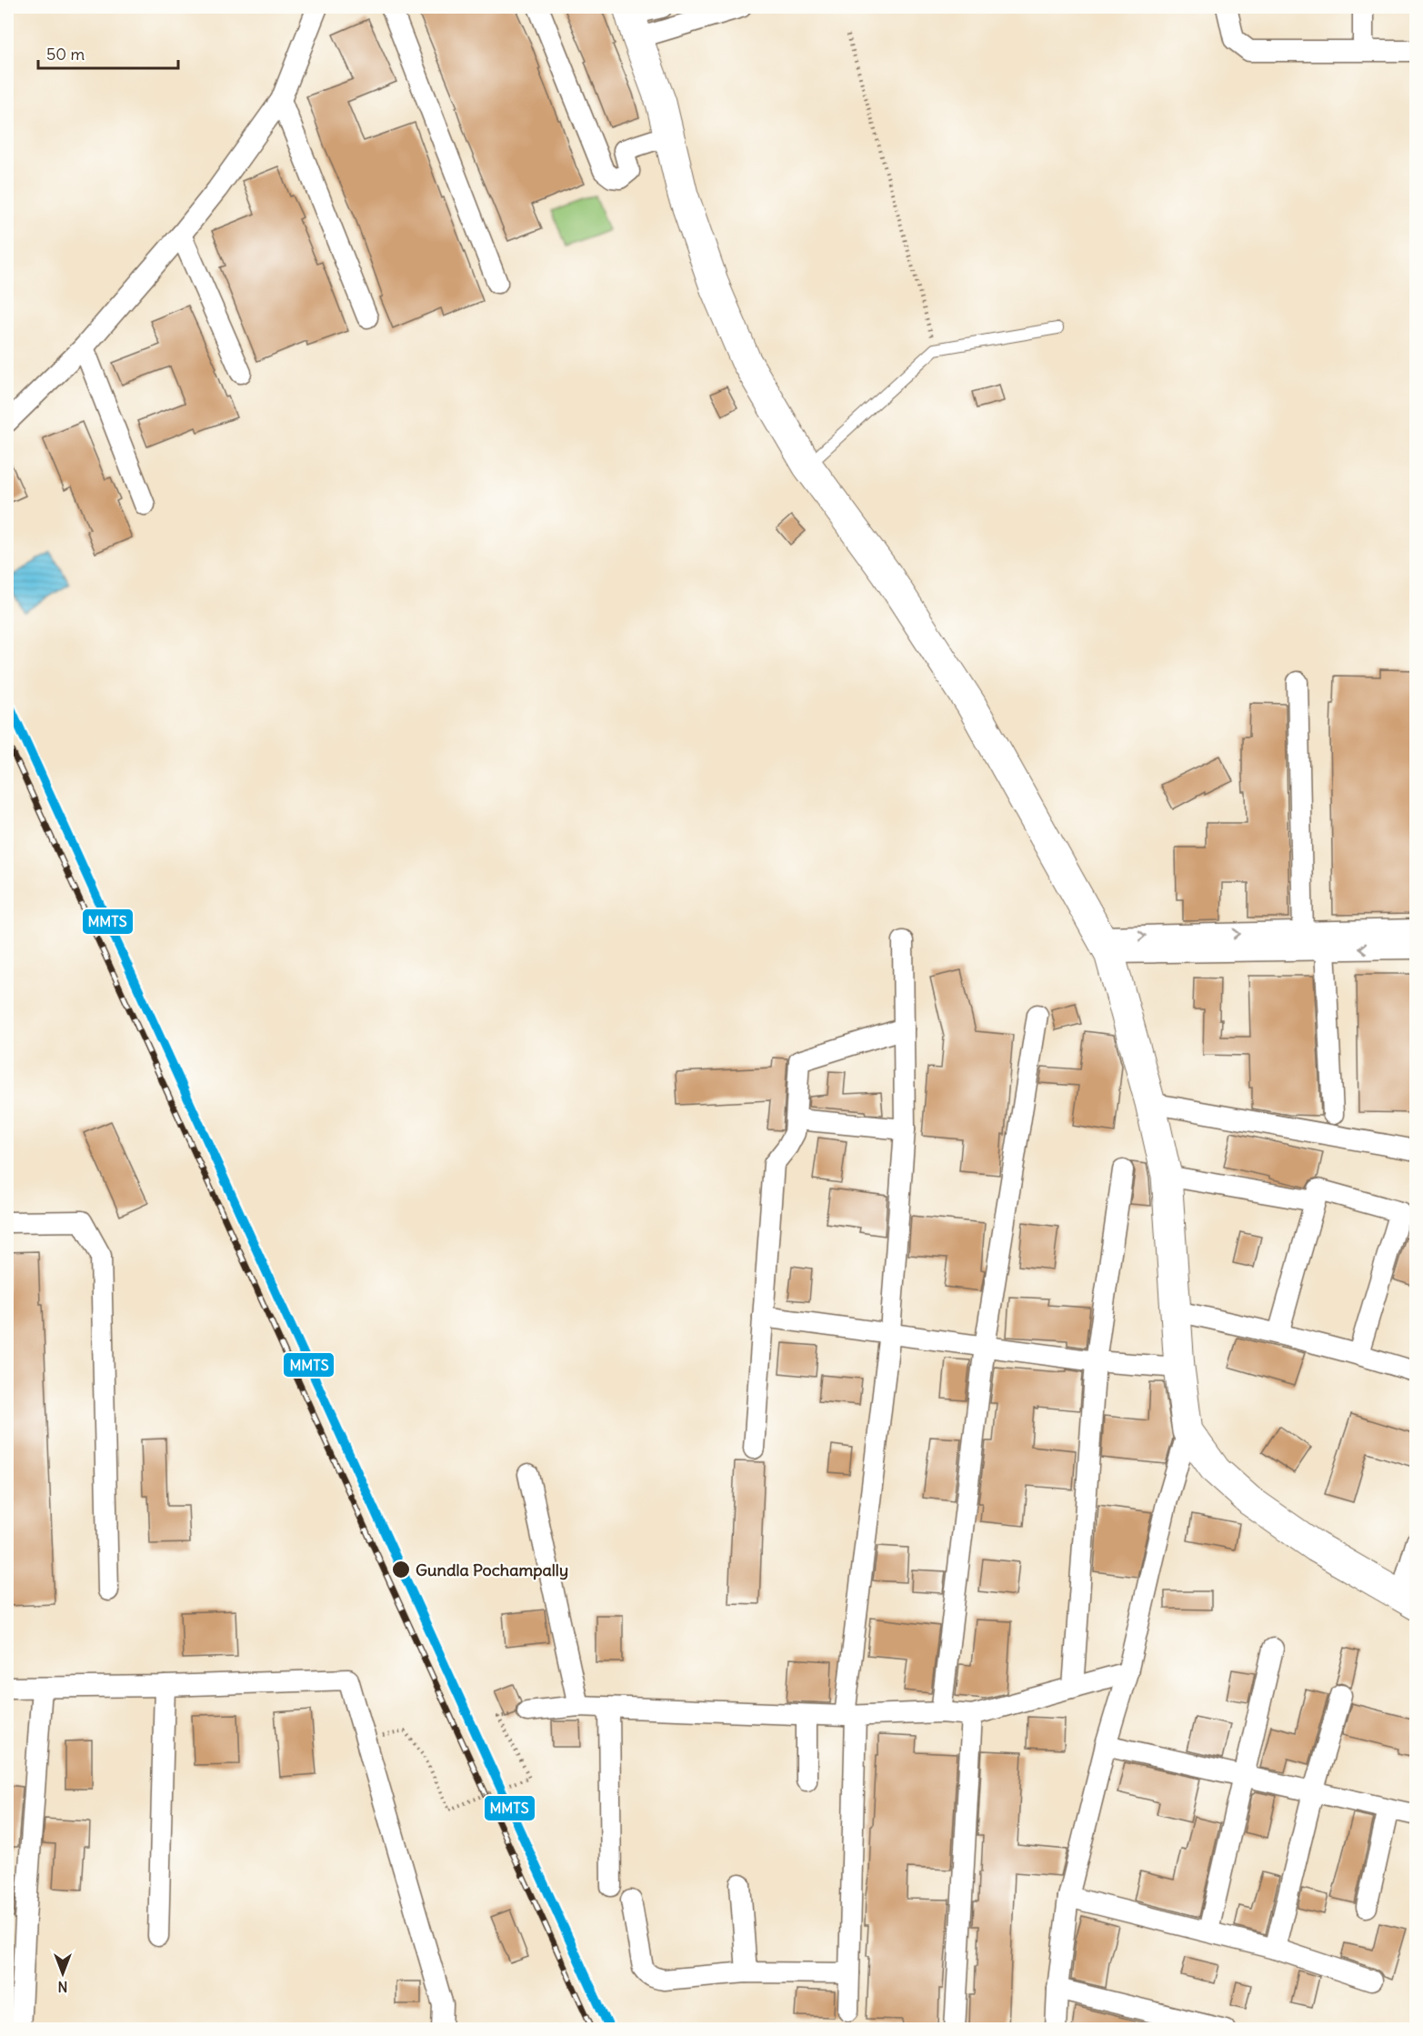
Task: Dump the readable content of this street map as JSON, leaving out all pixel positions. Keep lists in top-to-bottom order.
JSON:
{
  "places": ["Gundla Pochampally"],
  "lines": ["transit line MMTS"],
  "scale_bar": "50 m",
  "north": "bottom"
}
